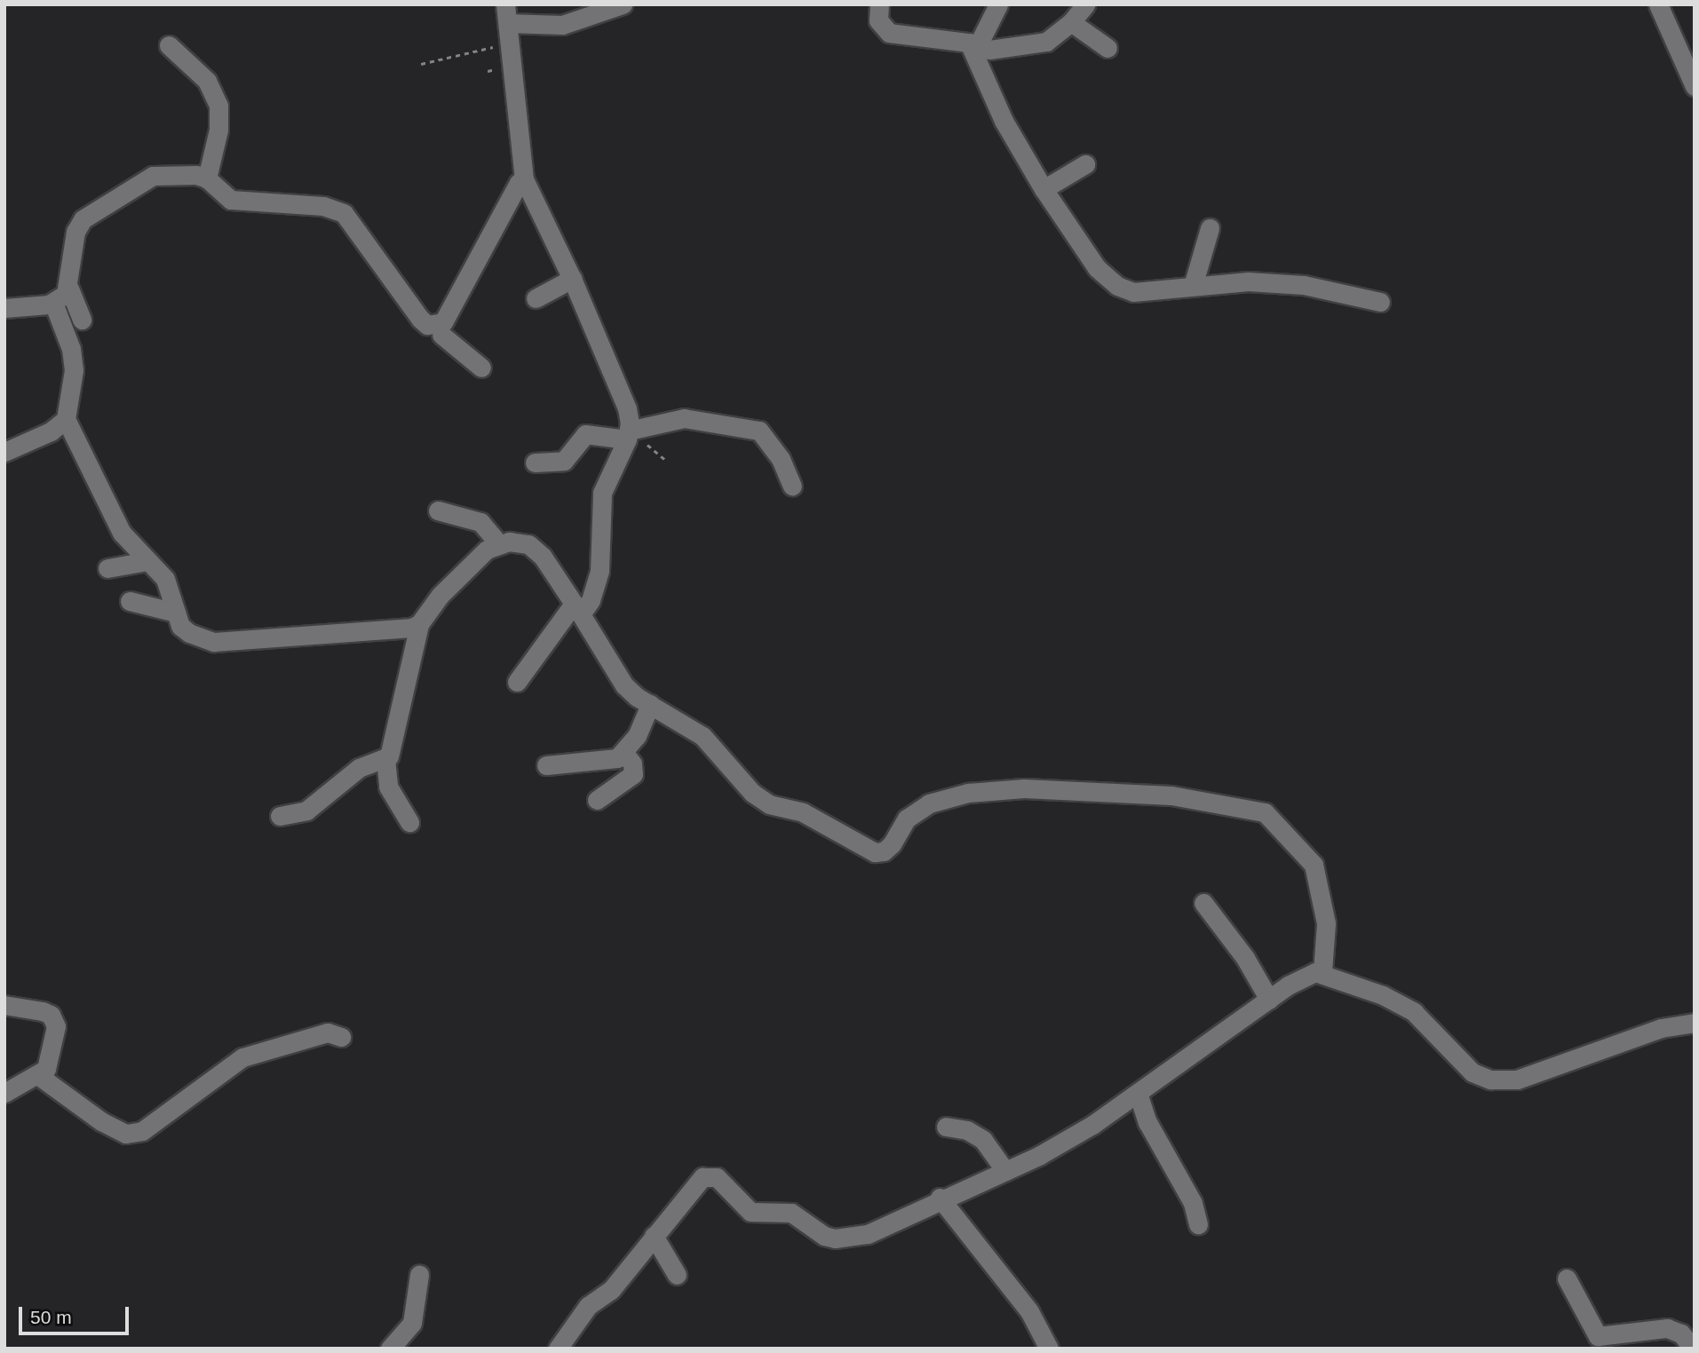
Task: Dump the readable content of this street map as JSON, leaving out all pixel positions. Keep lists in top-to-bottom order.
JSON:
{
  "scale_bar": "50 m"
}
